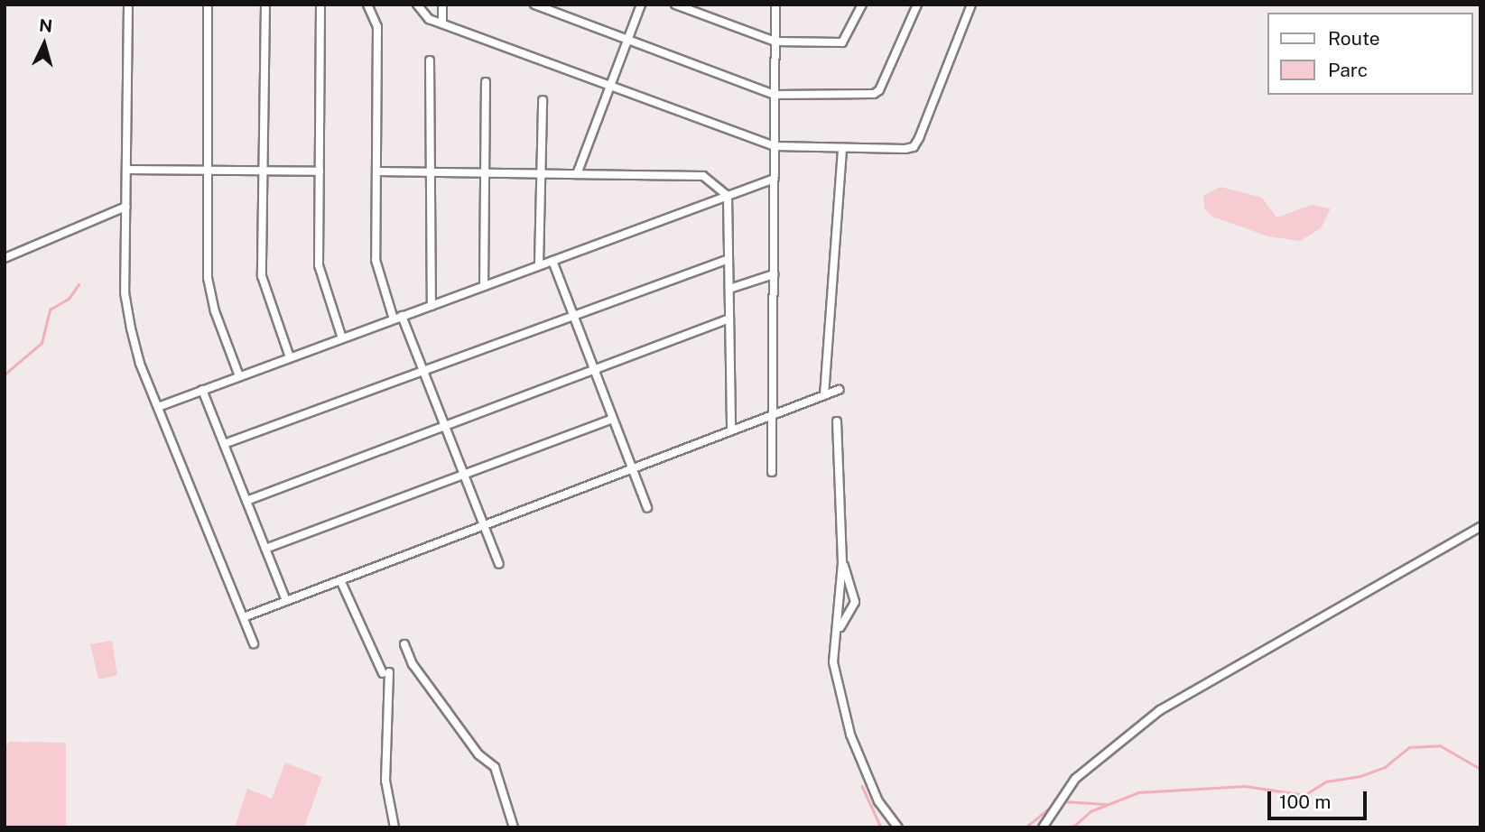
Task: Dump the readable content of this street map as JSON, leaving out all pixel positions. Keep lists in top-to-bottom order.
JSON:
{
  "legend": ["Route", "Parc"],
  "scale_bar": "100 m",
  "north": "top"
}
